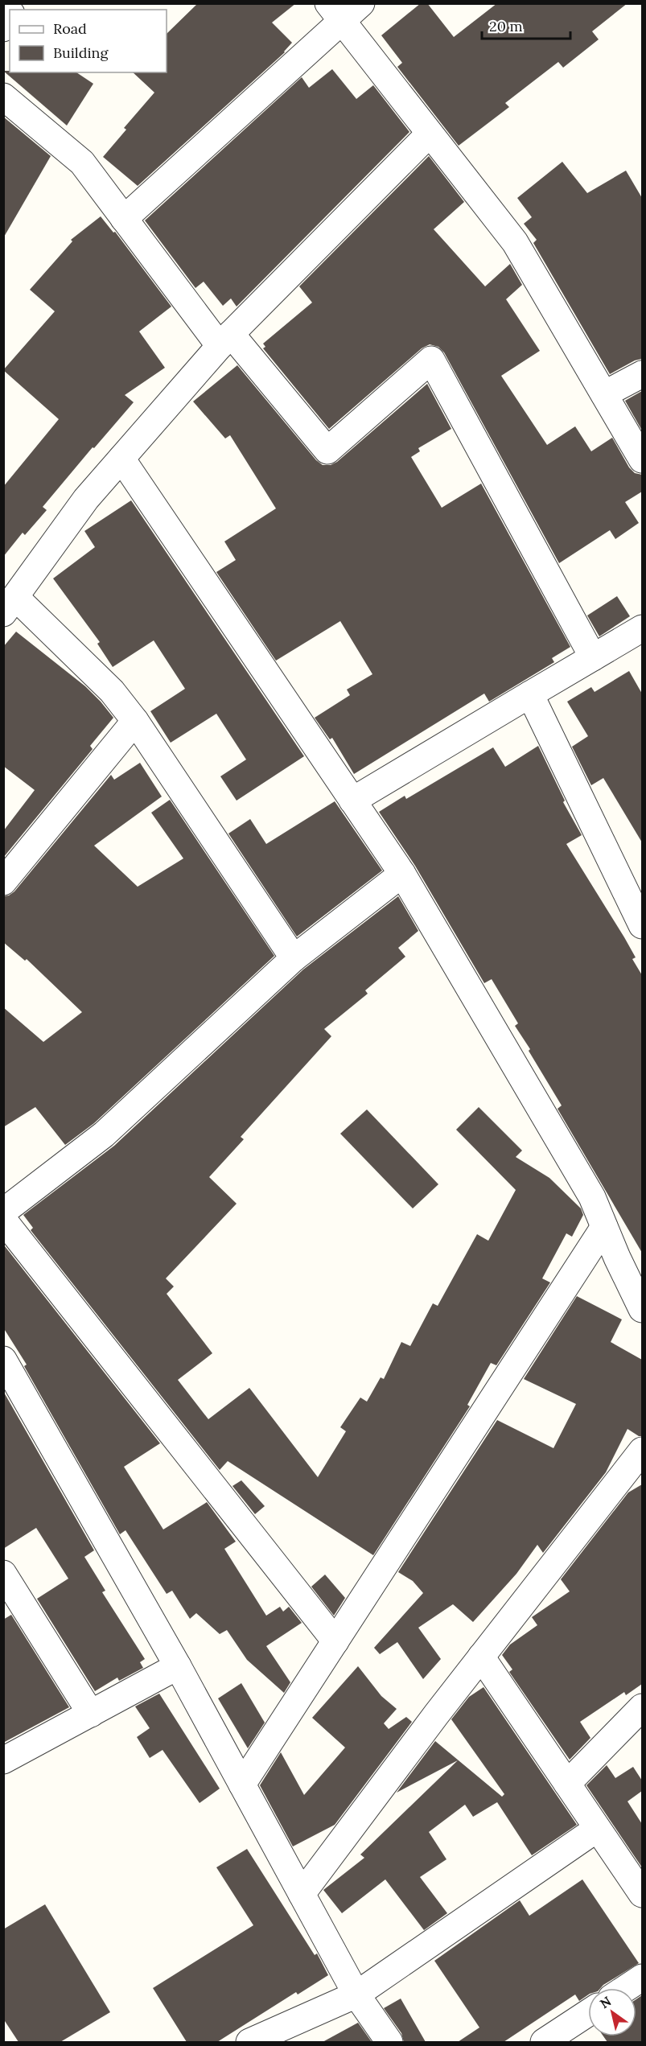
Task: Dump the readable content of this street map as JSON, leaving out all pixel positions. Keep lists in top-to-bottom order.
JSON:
{
  "legend": ["Road", "Building"],
  "scale_bar": "20 m",
  "north": "top left"
}
